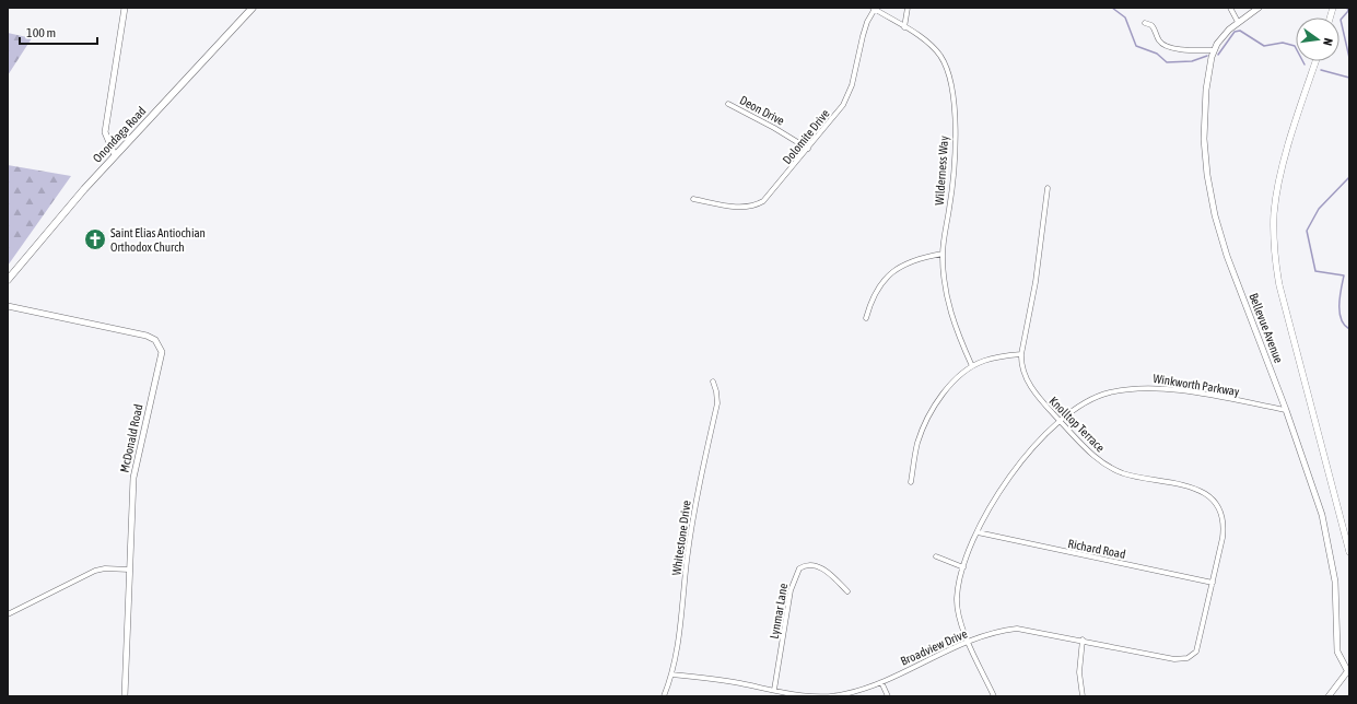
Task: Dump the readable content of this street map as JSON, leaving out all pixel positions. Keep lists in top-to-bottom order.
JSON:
{
  "streets": {
    "main road": ["Onondaga Road"],
    "street": [
      "Deon Drive",
      "Dolomite Drive",
      "Wilderness Way",
      "Bellevue Avenue",
      "Winkworth Parkway",
      "Knolltop Terrace",
      "McDonald Road",
      "Whitestone Drive",
      "Richard Road",
      "Lynmar Lane",
      "Broadview Drive"
    ]
  },
  "crossings": [
    ["Deon Drive", "Dolomite Drive"],
    ["Dolomite Drive", "Wilderness Way"],
    ["Bellevue Avenue", "Winkworth Parkway"],
    ["Winkworth Parkway", "Knolltop Terrace"],
    ["Winkworth Parkway", "Richard Road"],
    ["Winkworth Parkway", "Broadview Drive"],
    ["Knolltop Terrace", "Richard Road"],
    ["Knolltop Terrace", "Broadview Drive"],
    ["Whitestone Drive", "Broadview Drive"],
    ["Lynmar Lane", "Broadview Drive"]
  ],
  "places": {
    "church": ["Saint Elias Antiochian Orthodox Church"]
  },
  "scale_bar": "100 m",
  "north": "right"
}
